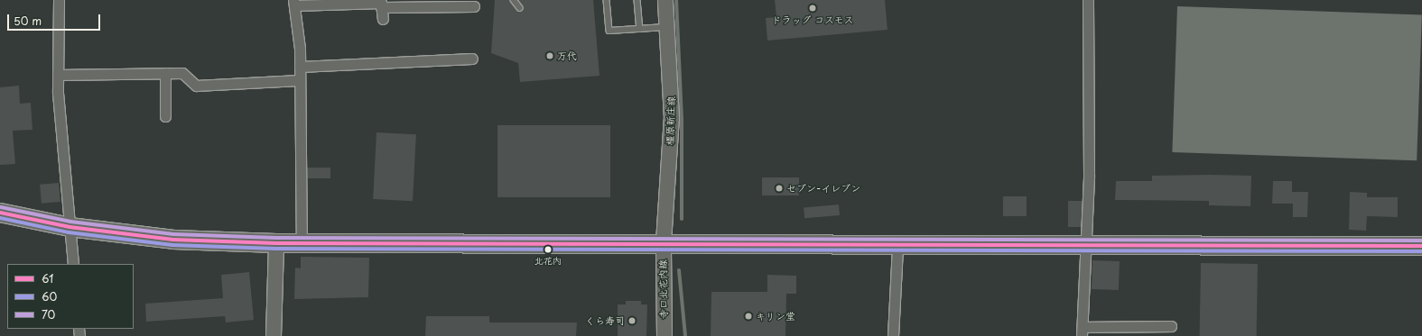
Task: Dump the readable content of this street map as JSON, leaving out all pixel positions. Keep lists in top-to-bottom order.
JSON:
{
  "streets": {
    "main road": ["橿原新庄線", "寺口北花内線"]
  },
  "crossings": [
    ["橿原新庄線", "寺口北花内線"]
  ],
  "places": [
    "ドラッグ コスモス",
    "万代",
    "セブン-イレブン",
    "北花内",
    "キリン堂",
    "くら寿司"
  ],
  "lines": ["transit line 70", "transit line 61", "transit line 60"],
  "legend": ["61", "60", "70"],
  "scale_bar": "50 m"
}
